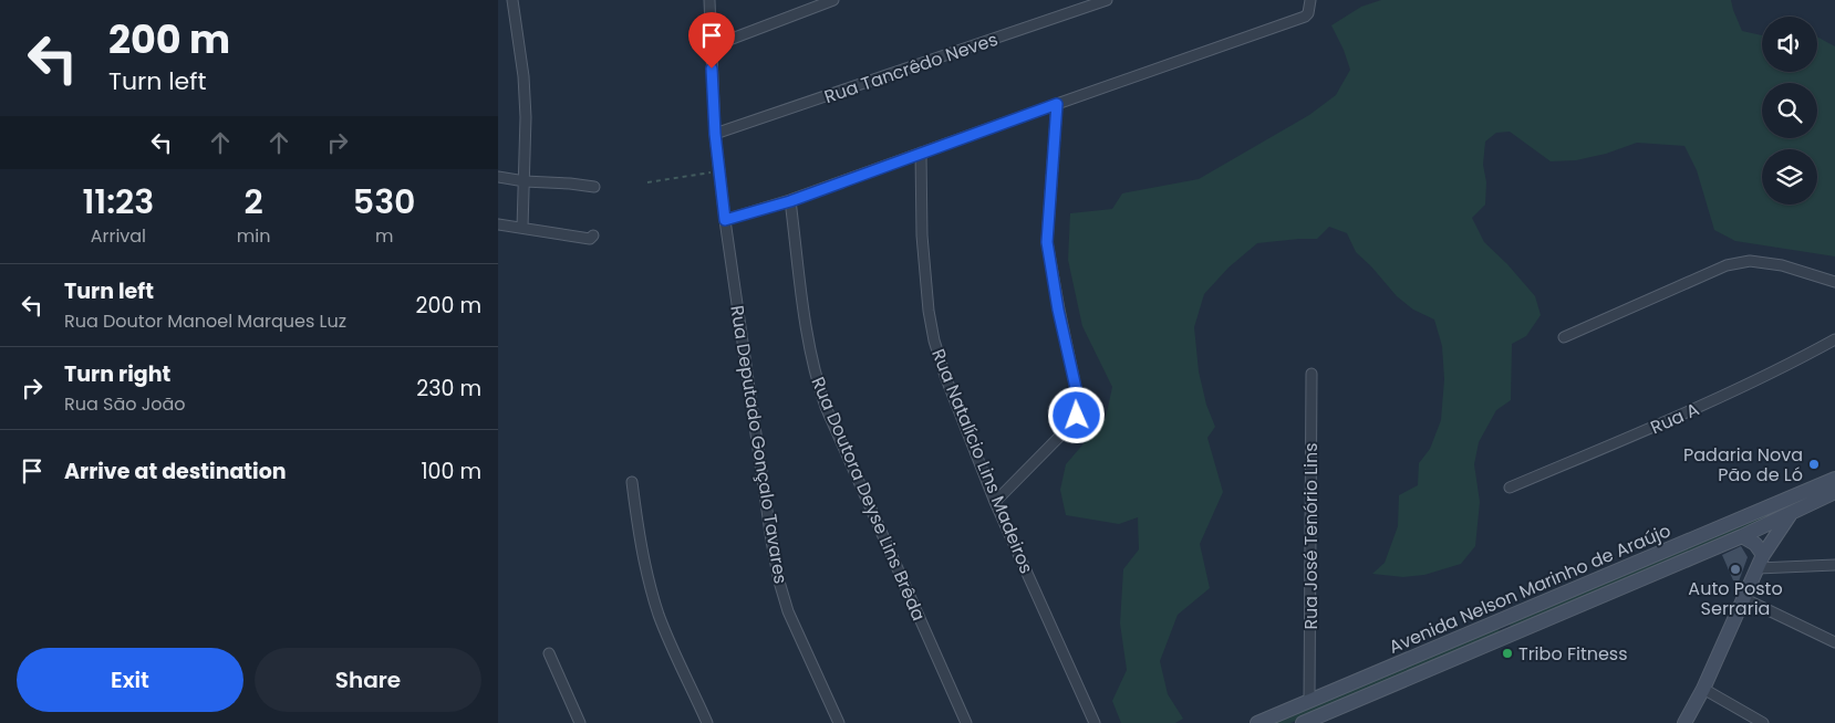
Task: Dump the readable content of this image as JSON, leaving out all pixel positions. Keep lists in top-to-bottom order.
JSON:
{
  "streets": {
    "main road": ["Avenida Nelson Marinho de Araújo"],
    "street": [
      "Rua Tancrêdo Neves",
      "Rua A",
      "Rua Deputado Gonçalo Tavares",
      "Rua Natalício Lins Madeiros",
      "Rua Doutora Deyse Lins Brêda",
      "Rua José Tenório Lins"
    ]
  },
  "crossings": [
    ["Rua Tancrêdo Neves", "Rua Deputado Gonçalo Tavares"],
    ["Rua José Tenório Lins", "Avenida Nelson Marinho de Araújo"]
  ],
  "places": ["Padaria Nova Pão de Ló", "Auto Posto Serraria", "Tribo Fitness"],
  "page": {
    "turn": ["200 m", "Turn left"],
    "eta": [
      "11:23",
      "Arrival",
      "2",
      "min",
      "530",
      "m"
    ],
    "list": [
      {
        "name": "Turn left",
        "note": "Rua Doutor Manoel Marques Luz",
        "value": "200 m"
      },
      {
        "name": "Turn right",
        "note": "Rua São João",
        "value": "230 m"
      },
      {
        "name": "Arrive at destination",
        "value": "100 m"
      }
    ],
    "buttons": ["Exit", "Share"]
  }
}
